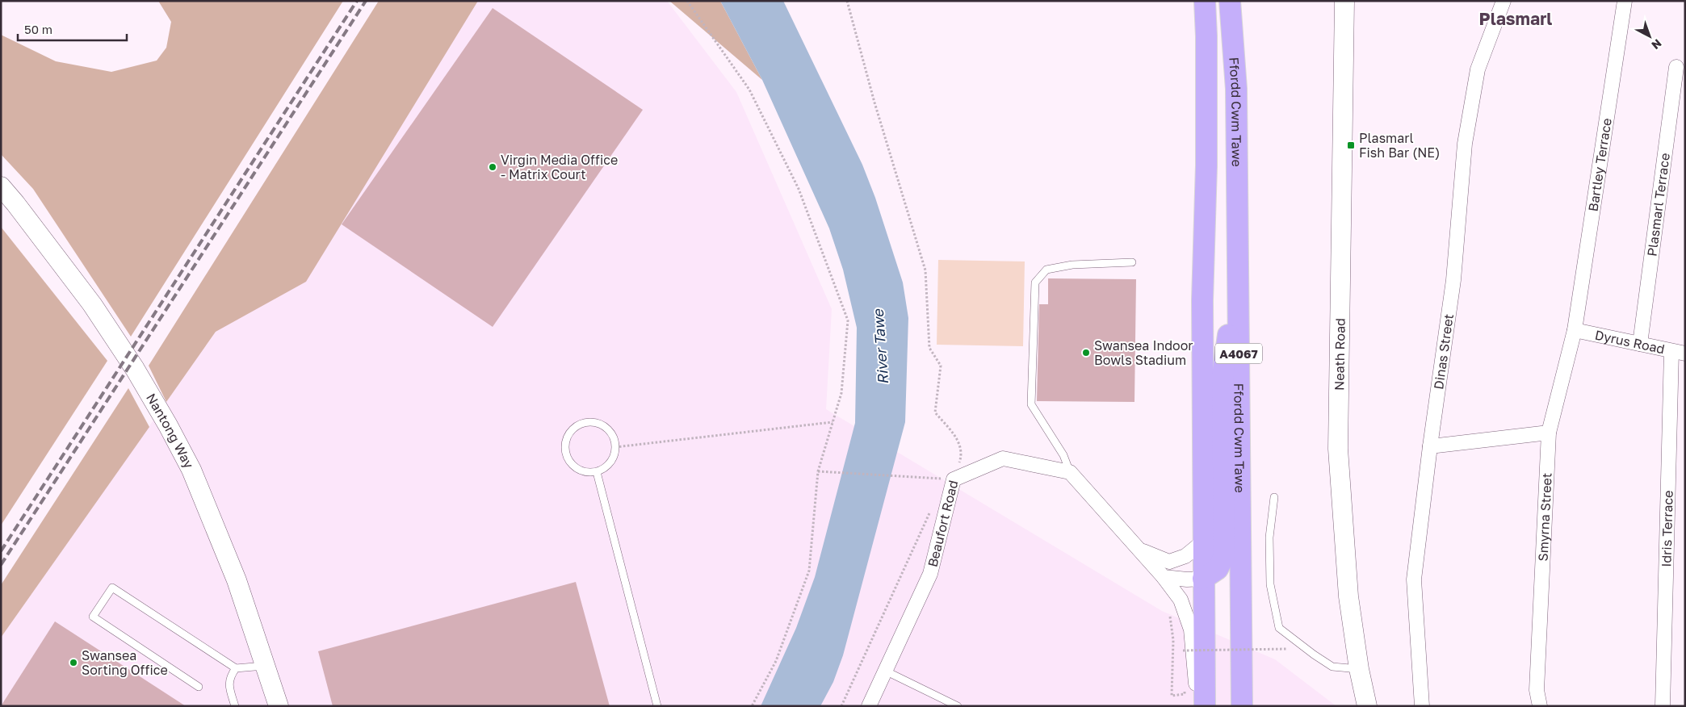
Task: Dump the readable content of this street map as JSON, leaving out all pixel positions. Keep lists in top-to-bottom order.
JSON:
{
  "streets": {
    "main road": [
      "Ffordd Cwm Tawe",
      "A4067",
      "Neath Road",
      "Nantong Way"
    ],
    "street": [
      "Bartley Terrace",
      "Plasmarl Terrace",
      "Dyrus Road",
      "Dinas Street",
      "Smyrna Street",
      "Beaufort Road",
      "Idris Terrace"
    ]
  },
  "crossings": [
    ["Bartley Terrace", "Dyrus Road"],
    ["Bartley Terrace", "Smyrna Street"],
    ["Plasmarl Terrace", "Dyrus Road"],
    ["Dyrus Road", "Smyrna Street"],
    ["Dyrus Road", "Idris Terrace"]
  ],
  "districts": ["Plasmarl"],
  "water": ["River Tawe"],
  "places": {
    "transit": ["Plasmarl Fish Bar (NE)"],
    "other": ["Virgin Media Office - Matrix Court", "Swansea Indoor Bowls Stadium", "Swansea Sorting Office"]
  },
  "scale_bar": "50 m",
  "north": "bottom right"
}
